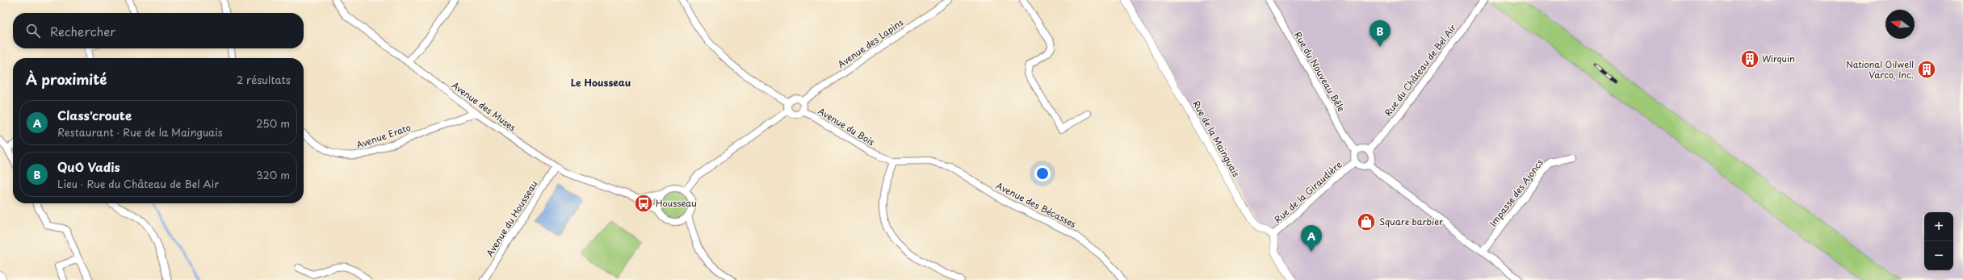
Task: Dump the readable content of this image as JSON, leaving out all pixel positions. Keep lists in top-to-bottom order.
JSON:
{
  "streets": {
    "street": [
      "Avenue des Lapins",
      "Rue du Château de Bel Air",
      "Rue du Nouveau Bêle",
      "Avenue des Muses",
      "Avenue du Bois",
      "Avenue Erato",
      "Rue de la Mainguais",
      "Rue de la Giraudière",
      "Impasse des Ajoncs",
      "Avenue des Bécasses",
      "Avenue du Housseau"
    ]
  },
  "crossings": [
    ["Avenue des Lapins", "Avenue du Bois"],
    ["Rue du Château de Bel Air", "Rue du Nouveau Bêle"],
    ["Rue du Château de Bel Air", "Rue de la Giraudière"],
    ["Rue du Nouveau Bêle", "Rue de la Giraudière"],
    ["Avenue des Muses", "Avenue Erato"],
    ["Avenue des Muses", "Avenue du Housseau"],
    ["Avenue du Bois", "Avenue des Bécasses"],
    ["Rue de la Mainguais", "Rue de la Giraudière"]
  ],
  "districts": ["Le Housseau"],
  "places": {
    "building": ["Wirquin", "National Oilwell Varco, Inc."],
    "bus stop": ["Housseau"],
    "shop": ["Square barbier"]
  },
  "north": "left",
  "page": {
    "search": "Rechercher",
    "pins": ["B", "A"],
    "heading": ["À proximité", "2 résultats"],
    "list": [
      {
        "mark": "A",
        "name": "Class'croute",
        "note": "Restaurant · Rue de la Mainguais",
        "value": "250 m"
      },
      {
        "mark": "B",
        "name": "QuO Vadis",
        "note": "Lieu · Rue du Château de Bel Air",
        "value": "320 m"
      }
    ],
    "map_buttons": ["+", "−"]
  }
}
